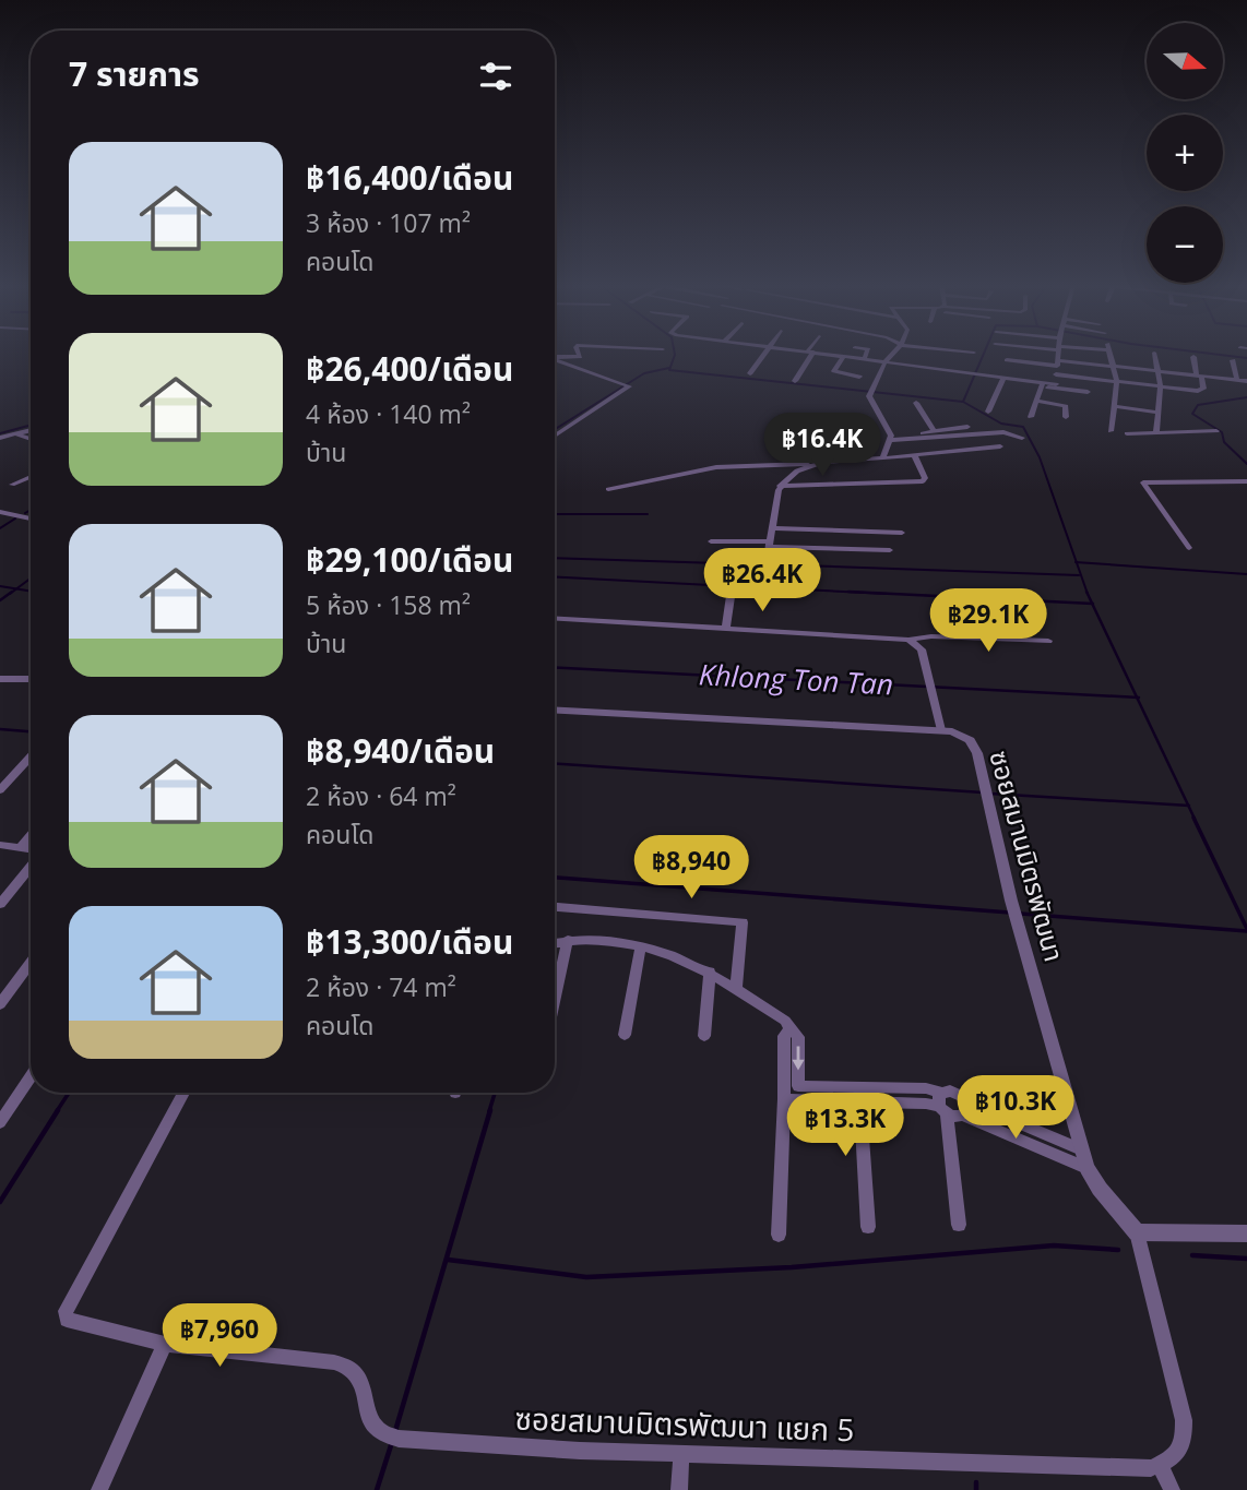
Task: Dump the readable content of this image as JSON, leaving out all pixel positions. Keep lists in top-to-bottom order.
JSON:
{
  "streets": {
    "street": ["ซอยสมานมิตรพัฒนา", "ซอยสมานมิตรพัฒนา แยก 5"]
  },
  "water": ["Khlong Ton Tan"],
  "north": "right",
  "page": {
    "map_buttons": ["+", "−"],
    "heading": "7 รายการ",
    "list": [
      {
        "name": "฿16,400/เดือน",
        "note": "3 ห้อง · 107 m² · คอนโด"
      },
      {
        "name": "฿26,400/เดือน",
        "note": "4 ห้อง · 140 m² · บ้าน"
      },
      {
        "name": "฿29,100/เดือน",
        "note": "5 ห้อง · 158 m² · บ้าน"
      },
      {
        "name": "฿8,940/เดือน",
        "note": "2 ห้อง · 64 m² · คอนโด"
      },
      {
        "name": "฿13,300/เดือน",
        "note": "2 ห้อง · 74 m² · คอนโด"
      }
    ],
    "price": [
      "฿16.4K",
      "฿26.4K",
      "฿29.1K",
      "฿8,940",
      "฿10.3K",
      "฿13.3K",
      "฿7,960"
    ]
  }
}
